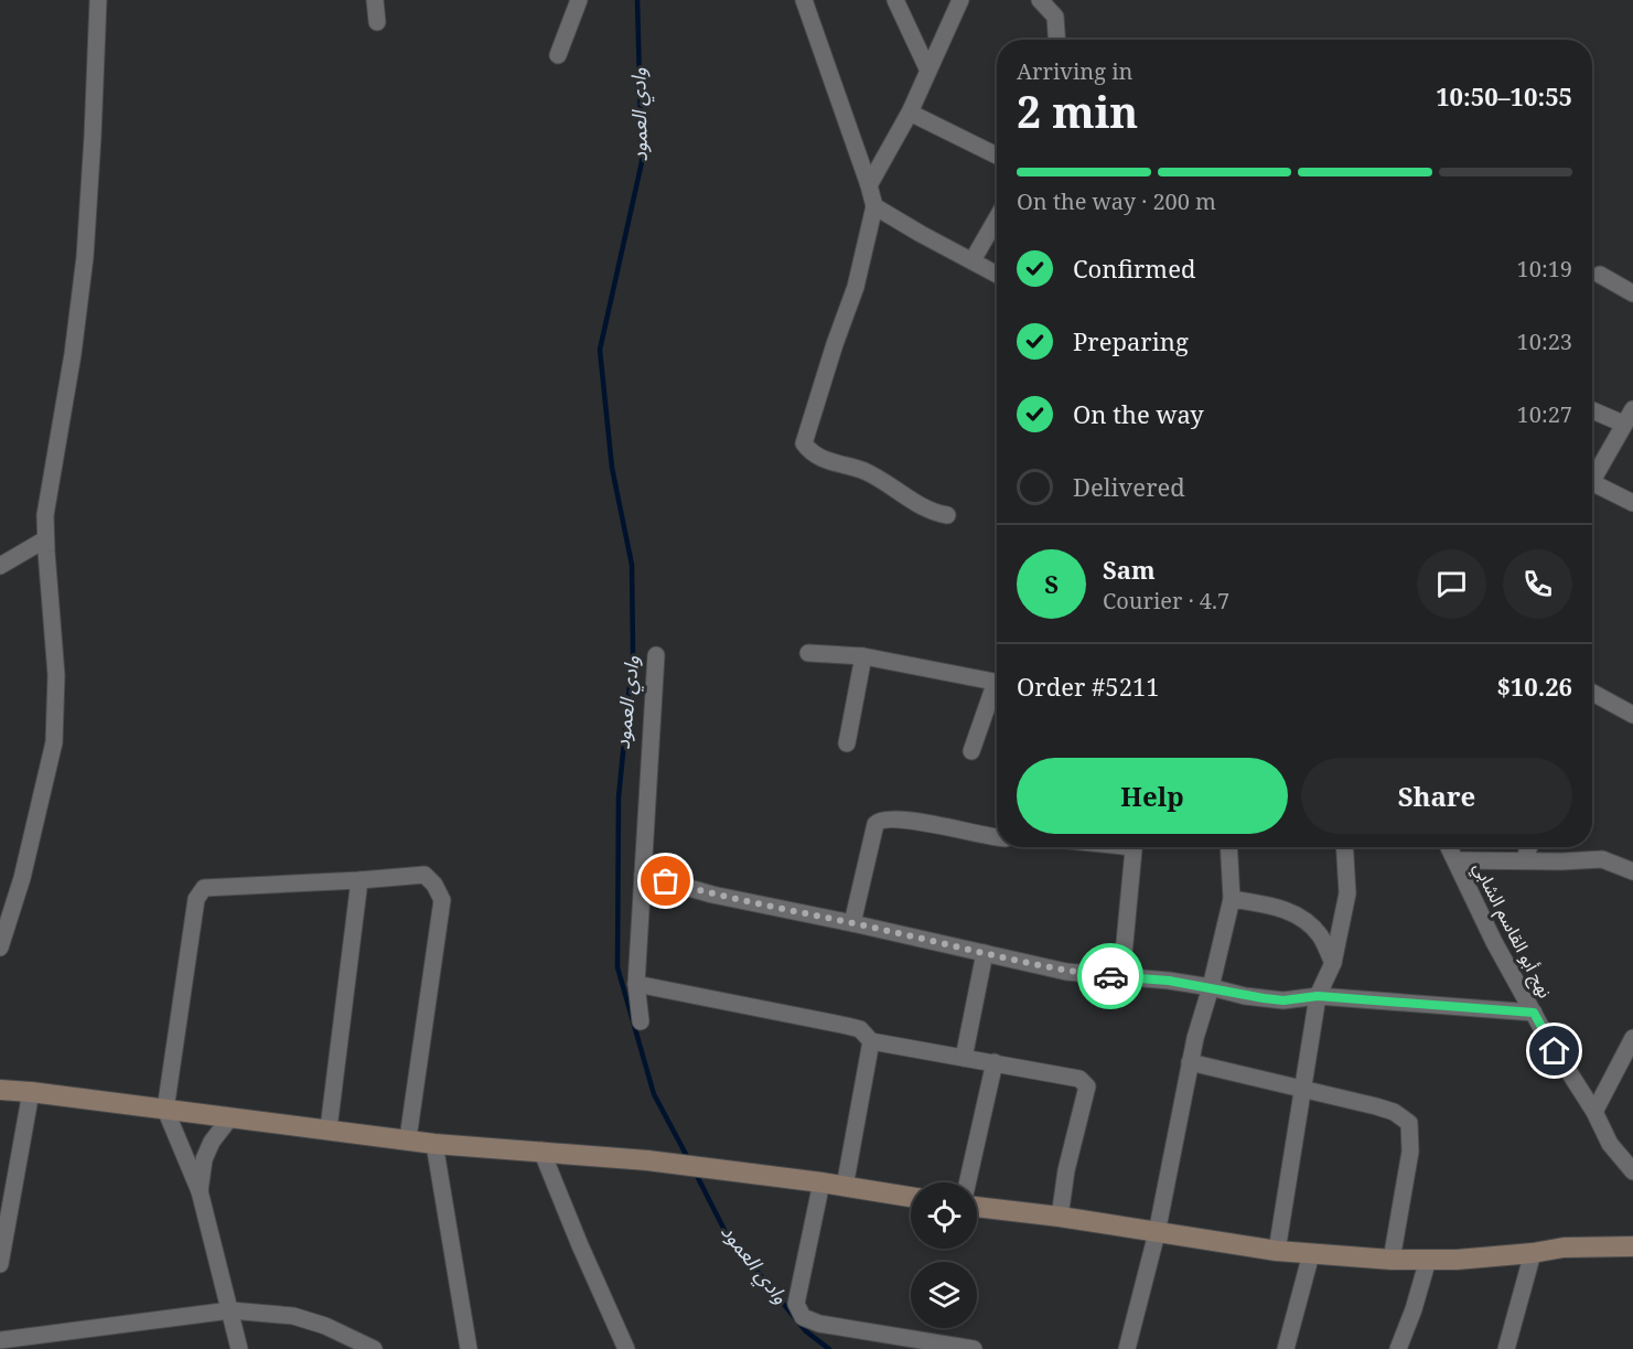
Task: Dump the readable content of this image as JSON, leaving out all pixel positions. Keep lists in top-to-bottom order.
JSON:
{
  "streets": {
    "street": ["نهج أبو القاسم الشابي"]
  },
  "water": ["وادي العمود"],
  "page": {
    "heading": ["2 min", "Arriving in", "10:50–10:55"],
    "panel": [
      "Sam",
      "Courier · 4.7",
      "Order #5211",
      "$10.26"
    ],
    "bar": "On the way · 200 m",
    "list": [
      ["Confirmed", "10:19"],
      ["Preparing", "10:23"],
      ["On the way", "10:27"],
      "Delivered"
    ],
    "round": "S",
    "buttons": ["Help", "Share"]
  }
}
